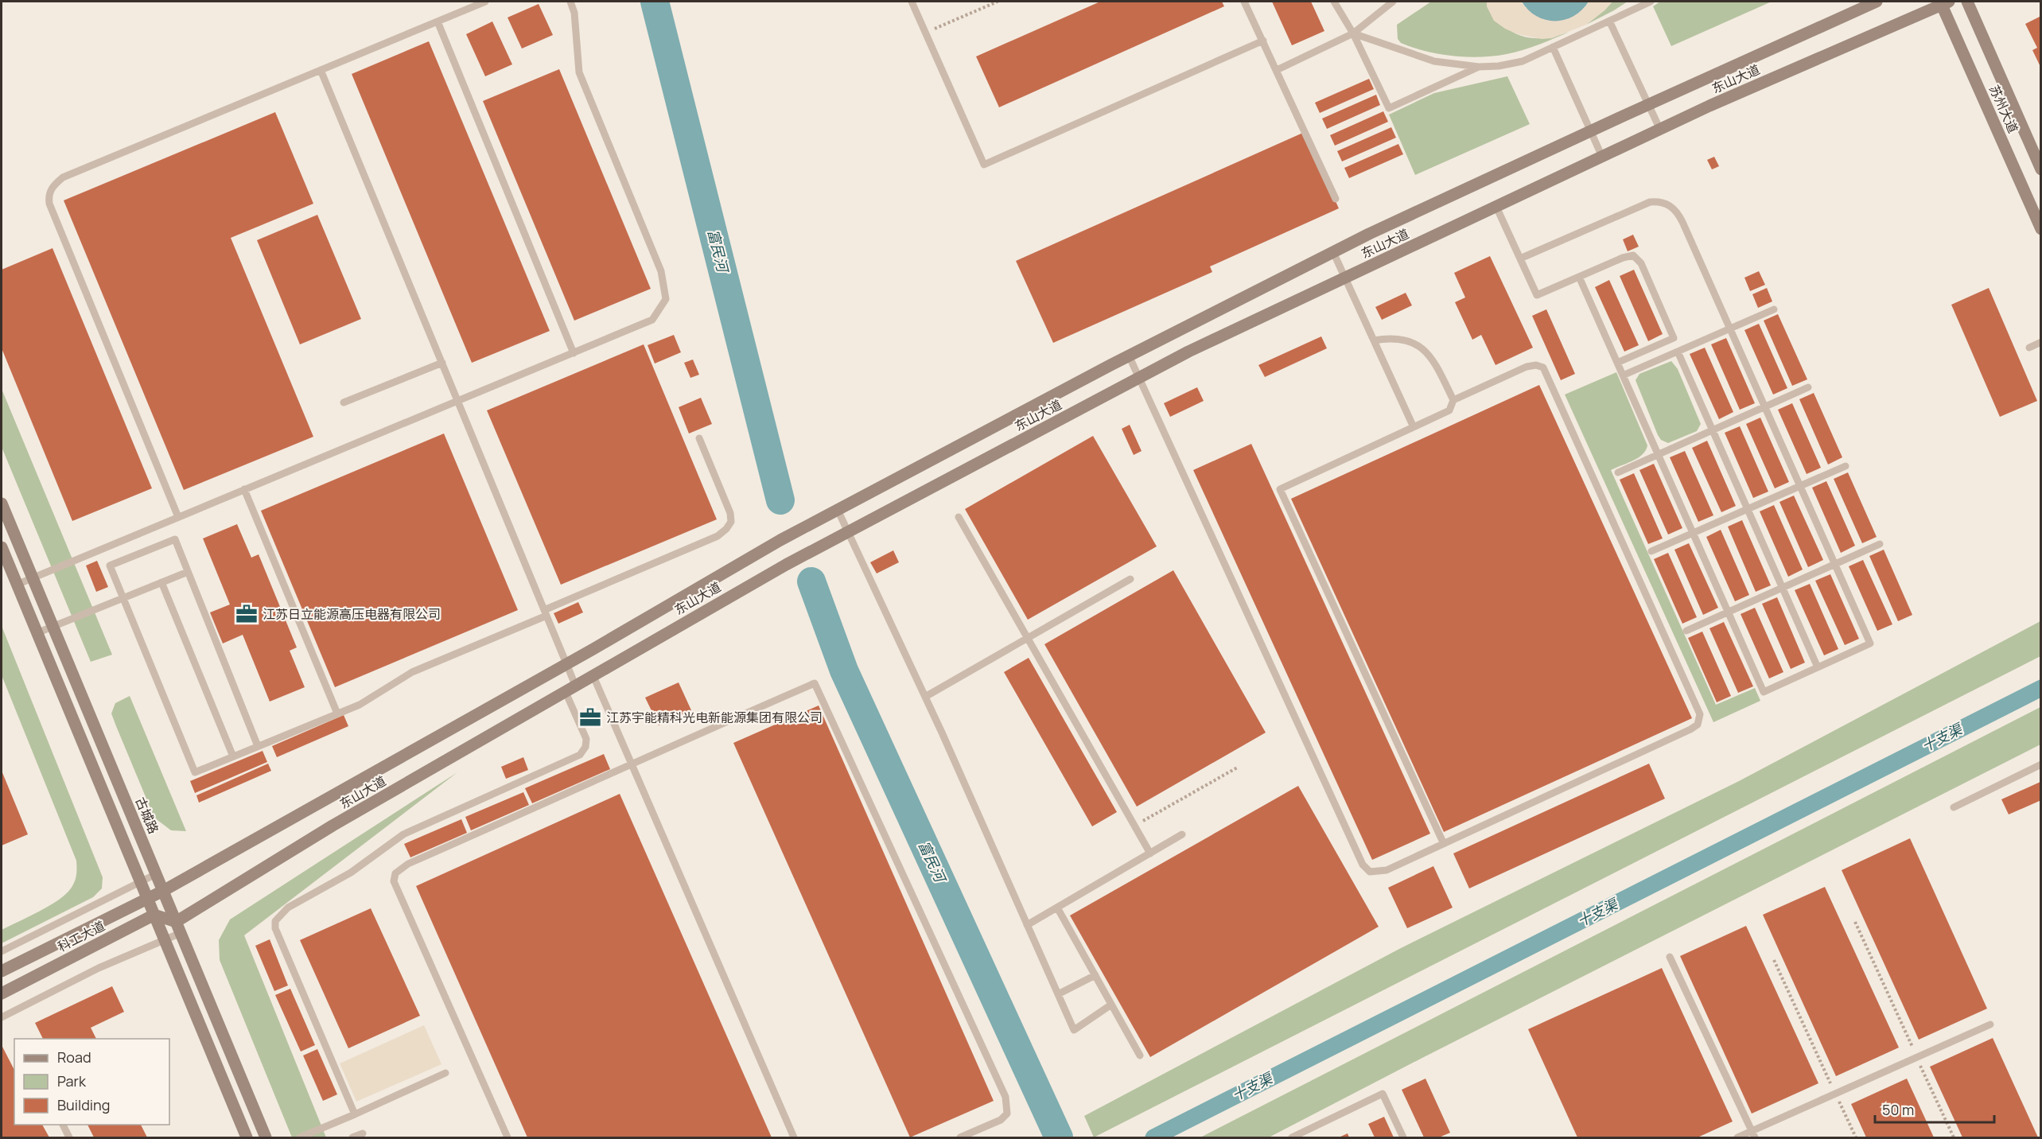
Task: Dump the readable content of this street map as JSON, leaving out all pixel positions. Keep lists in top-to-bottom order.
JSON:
{
  "streets": {
    "main road": [
      "东山大道",
      "苏州大道",
      "古城路",
      "科工大道"
    ]
  },
  "crossings": [
    ["东山大道", "苏州大道"],
    ["东山大道", "古城路"],
    ["东山大道", "科工大道"],
    ["古城路", "科工大道"]
  ],
  "water": ["富民河", "十支渠"],
  "places": {
    "office": ["江苏日立能源高压电器有限公司", "江苏宇能精科光电新能源集团有限公司"]
  },
  "legend": ["Road", "Park", "Building"],
  "scale_bar": "50 m"
}
